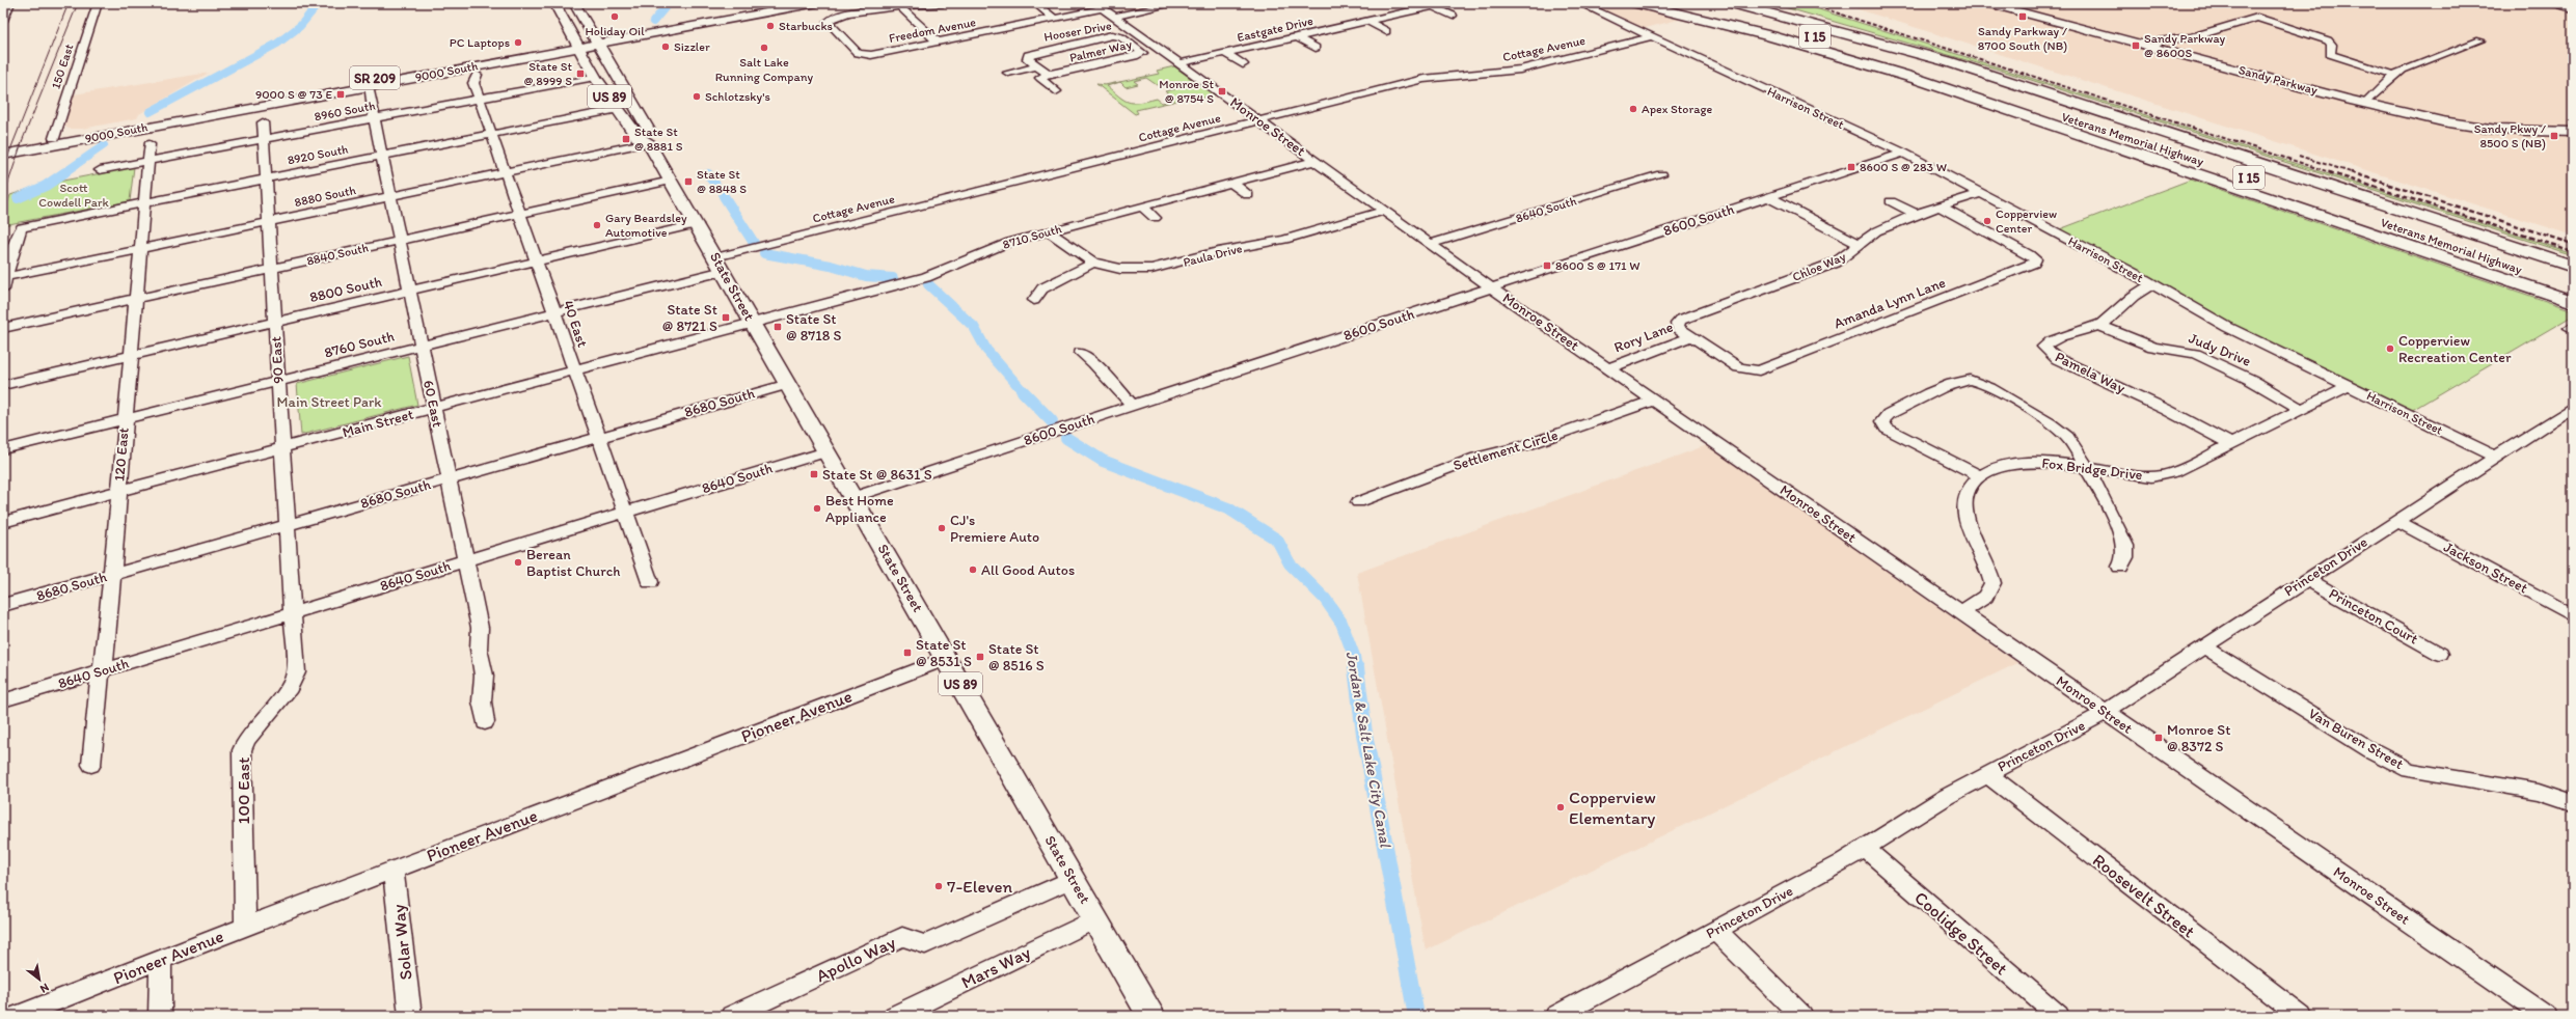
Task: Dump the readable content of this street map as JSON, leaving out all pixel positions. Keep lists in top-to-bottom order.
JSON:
{
  "streets": {
    "highway": ["I 15", "Veterans Memorial Highway"],
    "main road": [
      "9000 South",
      "SR 209",
      "Sandy Parkway",
      "US 89",
      "State Street"
    ],
    "street": [
      "Eastgate Drive",
      "Freedom Avenue",
      "Hooser Drive",
      "Cottage Avenue",
      "Palmer Way",
      "150 East",
      "Harrison Street",
      "8960 South",
      "Monroe Street",
      "8920 South",
      "8880 South",
      "8640 South",
      "8600 South",
      "8710 South",
      "8840 South",
      "Paula Drive",
      "Chloe Way",
      "8800 South",
      "Amanda Lynn Lane",
      "40 East",
      "Rory Lane",
      "8760 South",
      "Judy Drive",
      "90 East",
      "Pamela Way",
      "8680 South",
      "60 East",
      "Main Street",
      "Settlement Circle",
      "120 East",
      "Fox Bridge Drive",
      "Princeton Drive",
      "Jackson Street",
      "Princeton Court",
      "Pioneer Avenue",
      "Van Buren Street",
      "100 East",
      "Roosevelt Street",
      "Coolidge Street",
      "Solar Way",
      "Apollo Way",
      "Mars Way"
    ]
  },
  "crossings": [
    ["Eastgate Drive", "Monroe Street"],
    ["Freedom Avenue", "Monroe Street"],
    ["Hooser Drive", "Palmer Way"],
    ["Cottage Avenue", "Harrison Street"],
    ["Cottage Avenue", "Monroe Street"],
    ["Cottage Avenue", "State Street"],
    ["150 East", "9000 South"],
    ["9000 South", "State Street"],
    ["9000 South", "60 East"],
    ["Harrison Street", "8600 South"],
    ["Harrison Street", "Chloe Way"],
    ["Harrison Street", "Pamela Way"],
    ["Harrison Street", "Fox Bridge Drive"],
    ["Harrison Street", "Princeton Drive"],
    ["8960 South", "State Street"],
    ["8960 South", "40 East"],
    ["8960 South", "90 East"],
    ["8960 South", "60 East"],
    ["8960 South", "120 East"],
    ["Monroe Street", "8640 South"],
    ["Monroe Street", "8600 South"],
    ["Monroe Street", "8710 South"],
    ["Monroe Street", "Paula Drive"],
    ["Monroe Street", "Rory Lane"],
    ["Monroe Street", "Settlement Circle"],
    ["Monroe Street", "Fox Bridge Drive"],
    ["Monroe Street", "Princeton Drive"],
    ["8920 South", "8880 South"],
    ["8920 South", "State Street"],
    ["8920 South", "40 East"],
    ["8920 South", "90 East"],
    ["8920 South", "60 East"],
    ["8920 South", "120 East"],
    ["8880 South", "State Street"],
    ["8880 South", "40 East"],
    ["8880 South", "90 East"],
    ["8880 South", "60 East"],
    ["8880 South", "120 East"],
    ["8640 South", "State Street"],
    ["8640 South", "40 East"],
    ["8640 South", "90 East"],
    ["8640 South", "60 East"],
    ["8640 South", "120 East"],
    ["8600 South", "State Street"],
    ["8710 South", "Paula Drive"],
    ["8710 South", "State Street"],
    ["8710 South", "Main Street"],
    ["8840 South", "State Street"],
    ["8840 South", "40 East"],
    ["8840 South", "90 East"],
    ["8840 South", "60 East"],
    ["8840 South", "120 East"],
    ["Chloe Way", "Amanda Lynn Lane"],
    ["Chloe Way", "Rory Lane"],
    ["State Street", "8800 South"],
    ["State Street", "8760 South"],
    ["State Street", "8680 South"],
    ["State Street", "Main Street"],
    ["State Street", "Pioneer Avenue"],
    ["State Street", "Apollo Way"],
    ["State Street", "Mars Way"],
    ["8800 South", "40 East"],
    ["8800 South", "90 East"],
    ["8800 South", "60 East"],
    ["8800 South", "120 East"],
    ["Amanda Lynn Lane", "Rory Lane"],
    ["40 East", "8760 South"],
    ["40 East", "8680 South"],
    ["40 East", "Main Street"],
    ["8760 South", "90 East"],
    ["8760 South", "60 East"],
    ["8760 South", "120 East"],
    ["Judy Drive", "Pamela Way"],
    ["Judy Drive", "Fox Bridge Drive"],
    ["90 East", "8680 South"],
    ["90 East", "Main Street"],
    ["90 East", "100 East"],
    ["Pamela Way", "Fox Bridge Drive"],
    ["8680 South", "60 East"],
    ["8680 South", "120 East"],
    ["60 East", "Main Street"],
    ["Main Street", "120 East"],
    ["Princeton Drive", "Jackson Street"],
    ["Princeton Drive", "Princeton Court"],
    ["Princeton Drive", "Van Buren Street"],
    ["Princeton Drive", "Roosevelt Street"],
    ["Princeton Drive", "Coolidge Street"],
    ["Pioneer Avenue", "100 East"],
    ["Pioneer Avenue", "Solar Way"]
  ],
  "water": ["Jordan & Salt Lake City Canal"],
  "parks": ["Scott Cowdell Park", "Main Street Park"],
  "places": {
    "other": [
      "Holiday Oil",
      "Starbucks",
      "PC Laptops",
      "Sizzler",
      "Salt Lake Running Company",
      "Schlotzsky's",
      "Apex Storage",
      "Copperview Center",
      "Gary Beardsley Automotive",
      "Copperview Recreation Center",
      "Best Home Appliance",
      "CJ's Premiere Auto",
      "Berean Baptist Church",
      "All Good Autos",
      "Copperview Elementary",
      "7-Eleven"
    ],
    "transit": [
      "Sandy Parkway / 8700 South (NB)",
      "Sandy Parkway @ 8600S",
      "State St @ 8999 S",
      "Monroe St @ 8754 S",
      "9000 S @ 73 E",
      "Sandy Pkwy / 8500 S (NB)",
      "State St @ 8881 S",
      "8600 S @ 283 W",
      "State St @ 8848 S",
      "8600 S @ 171 W",
      "State St @ 8721 S",
      "State St @ 8718 S",
      "State St @ 8631 S",
      "State St @ 8531 S",
      "State St @ 8516 S",
      "Monroe St @ 8372 S"
    ]
  },
  "north": "bottom right"
}
